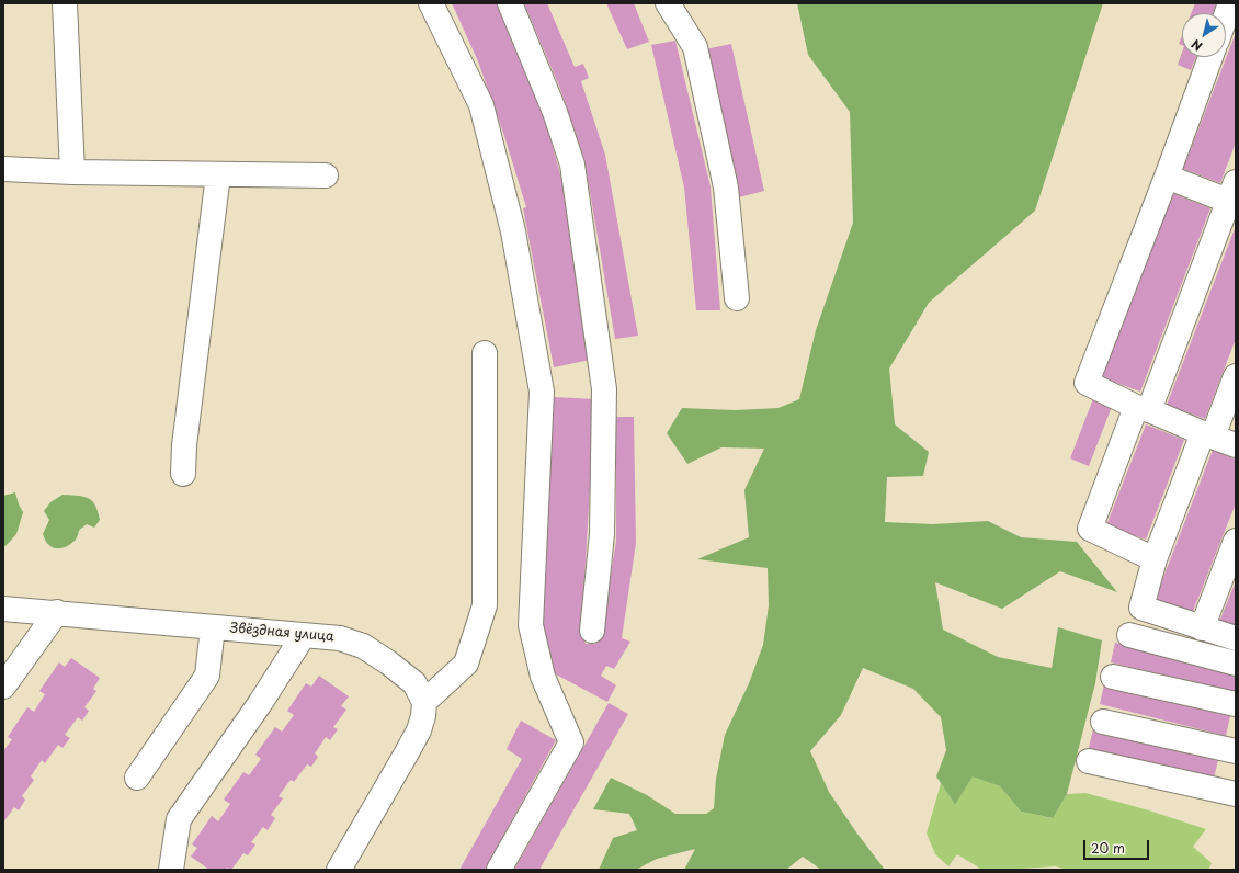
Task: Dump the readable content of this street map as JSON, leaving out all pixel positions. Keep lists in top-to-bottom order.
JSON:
{
  "streets": {
    "street": ["Звёздная улица"]
  },
  "scale_bar": "20 m",
  "north": "bottom left"
}
